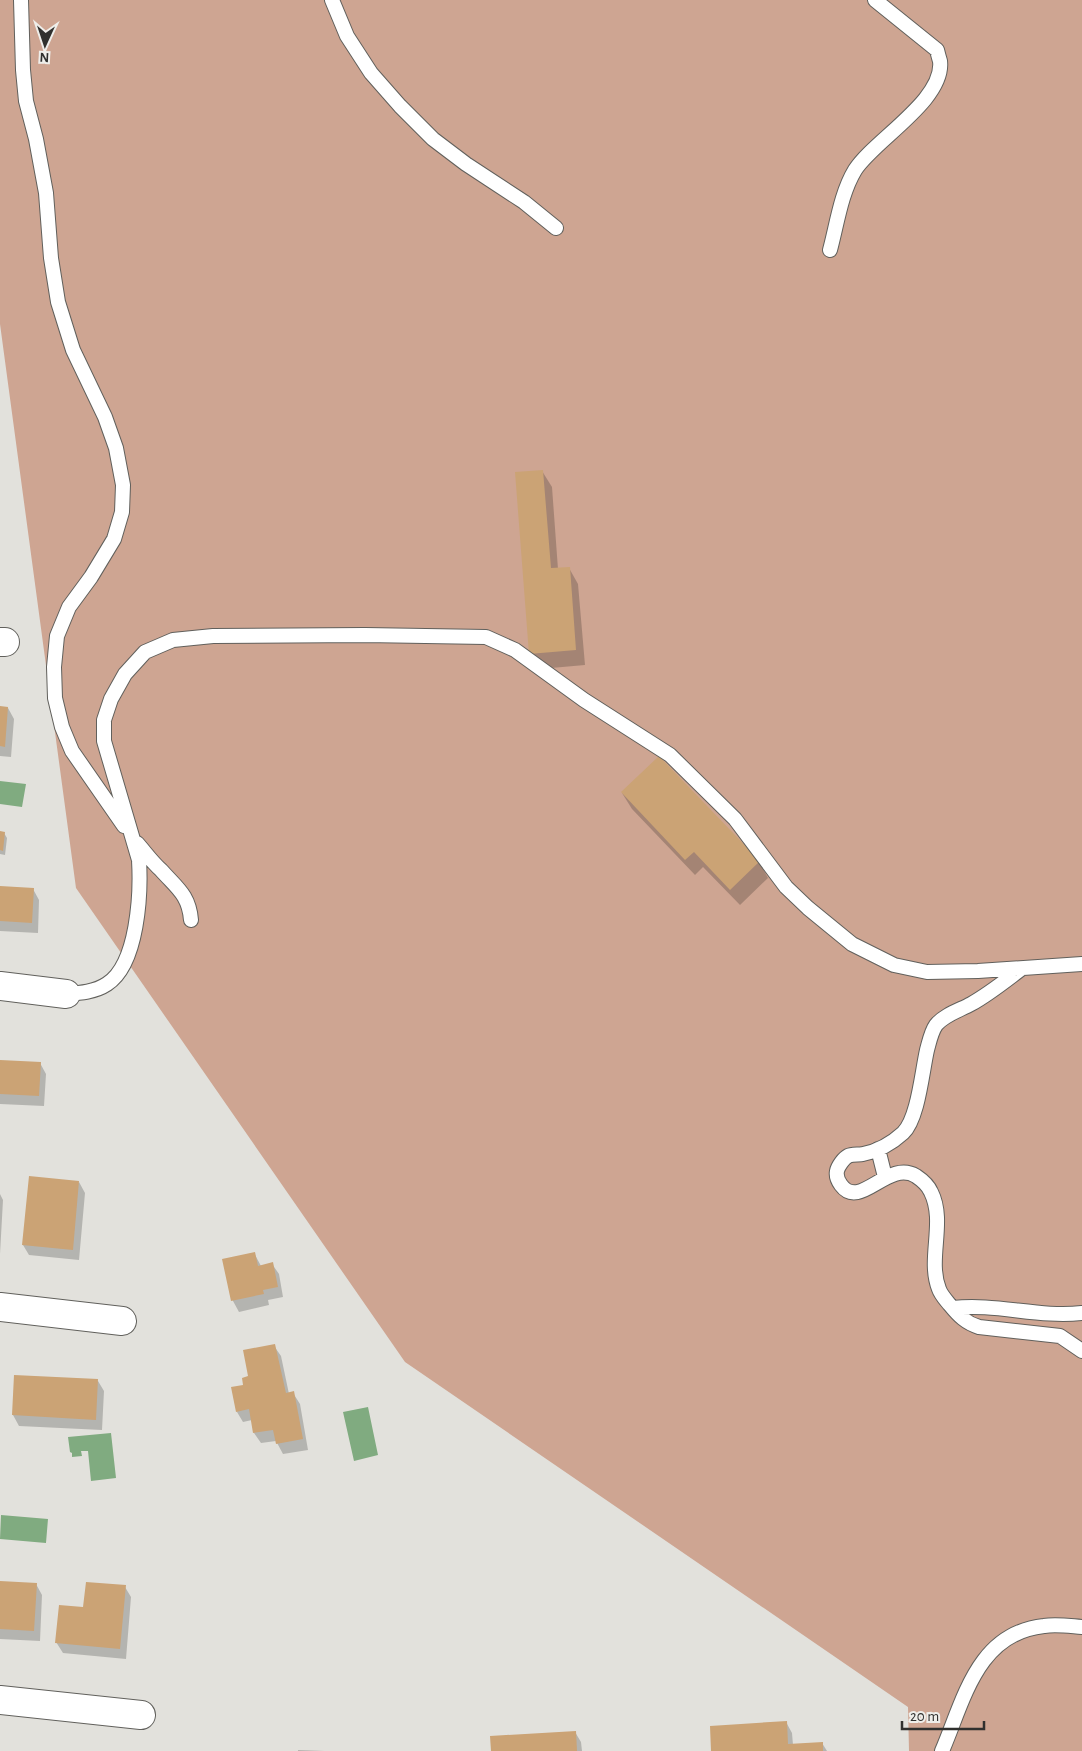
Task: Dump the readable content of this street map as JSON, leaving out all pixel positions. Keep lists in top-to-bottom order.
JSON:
{
  "scale_bar": "20 m",
  "north": "bottom"
}
